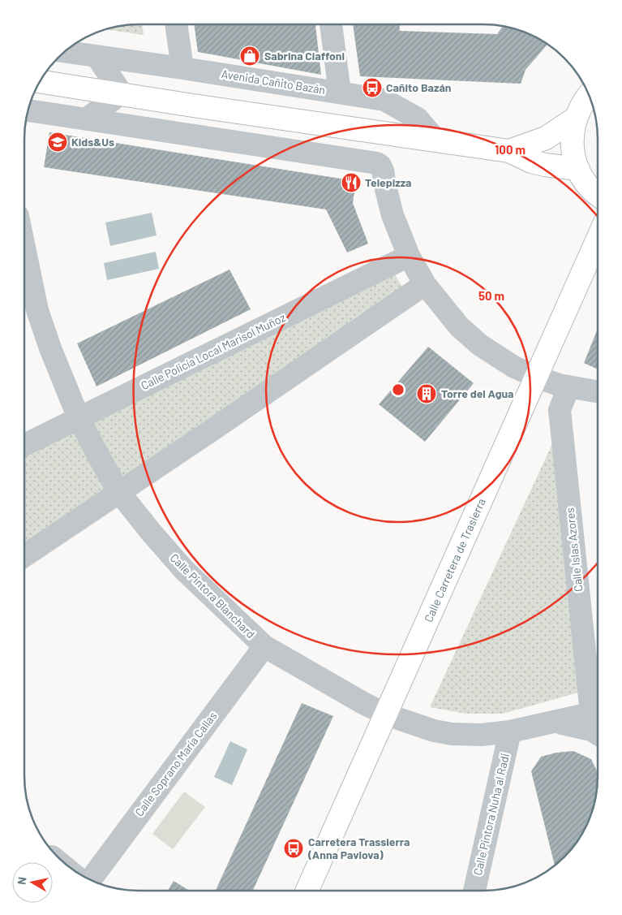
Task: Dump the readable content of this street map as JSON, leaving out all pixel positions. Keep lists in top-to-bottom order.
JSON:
{
  "streets": {
    "main road": ["Calle Carretera de Trasierra"],
    "street": [
      "Avenida Cañito Bazán",
      "Calle Policía Local Marisol Muñoz",
      "Calle Islas Azores",
      "Calle Pintora Blanchard",
      "Calle Soprano María Callas",
      "Calle Pintora Nuha al Radi"
    ]
  },
  "crossings": [
    ["Calle Policía Local Marisol Muñoz", "Calle Pintora Blanchard"],
    ["Calle Islas Azores", "Calle Pintora Blanchard"],
    ["Calle Carretera de Trasierra", "Calle Pintora Blanchard"],
    ["Calle Pintora Blanchard", "Calle Soprano María Callas"],
    ["Calle Pintora Blanchard", "Calle Pintora Nuha al Radi"]
  ],
  "places": {
    "shop": ["Sabrina Ciaffoni"],
    "bus stop": ["Cañito Bazán", "Carretera Trassierra (Anna Pavlova)"],
    "school or university": ["Kids&Us"],
    "restaurant": ["Telepizza"],
    "building": ["Torre del Agua"]
  },
  "north": "left",
  "rings": ["100 m", "50 m"]
}
